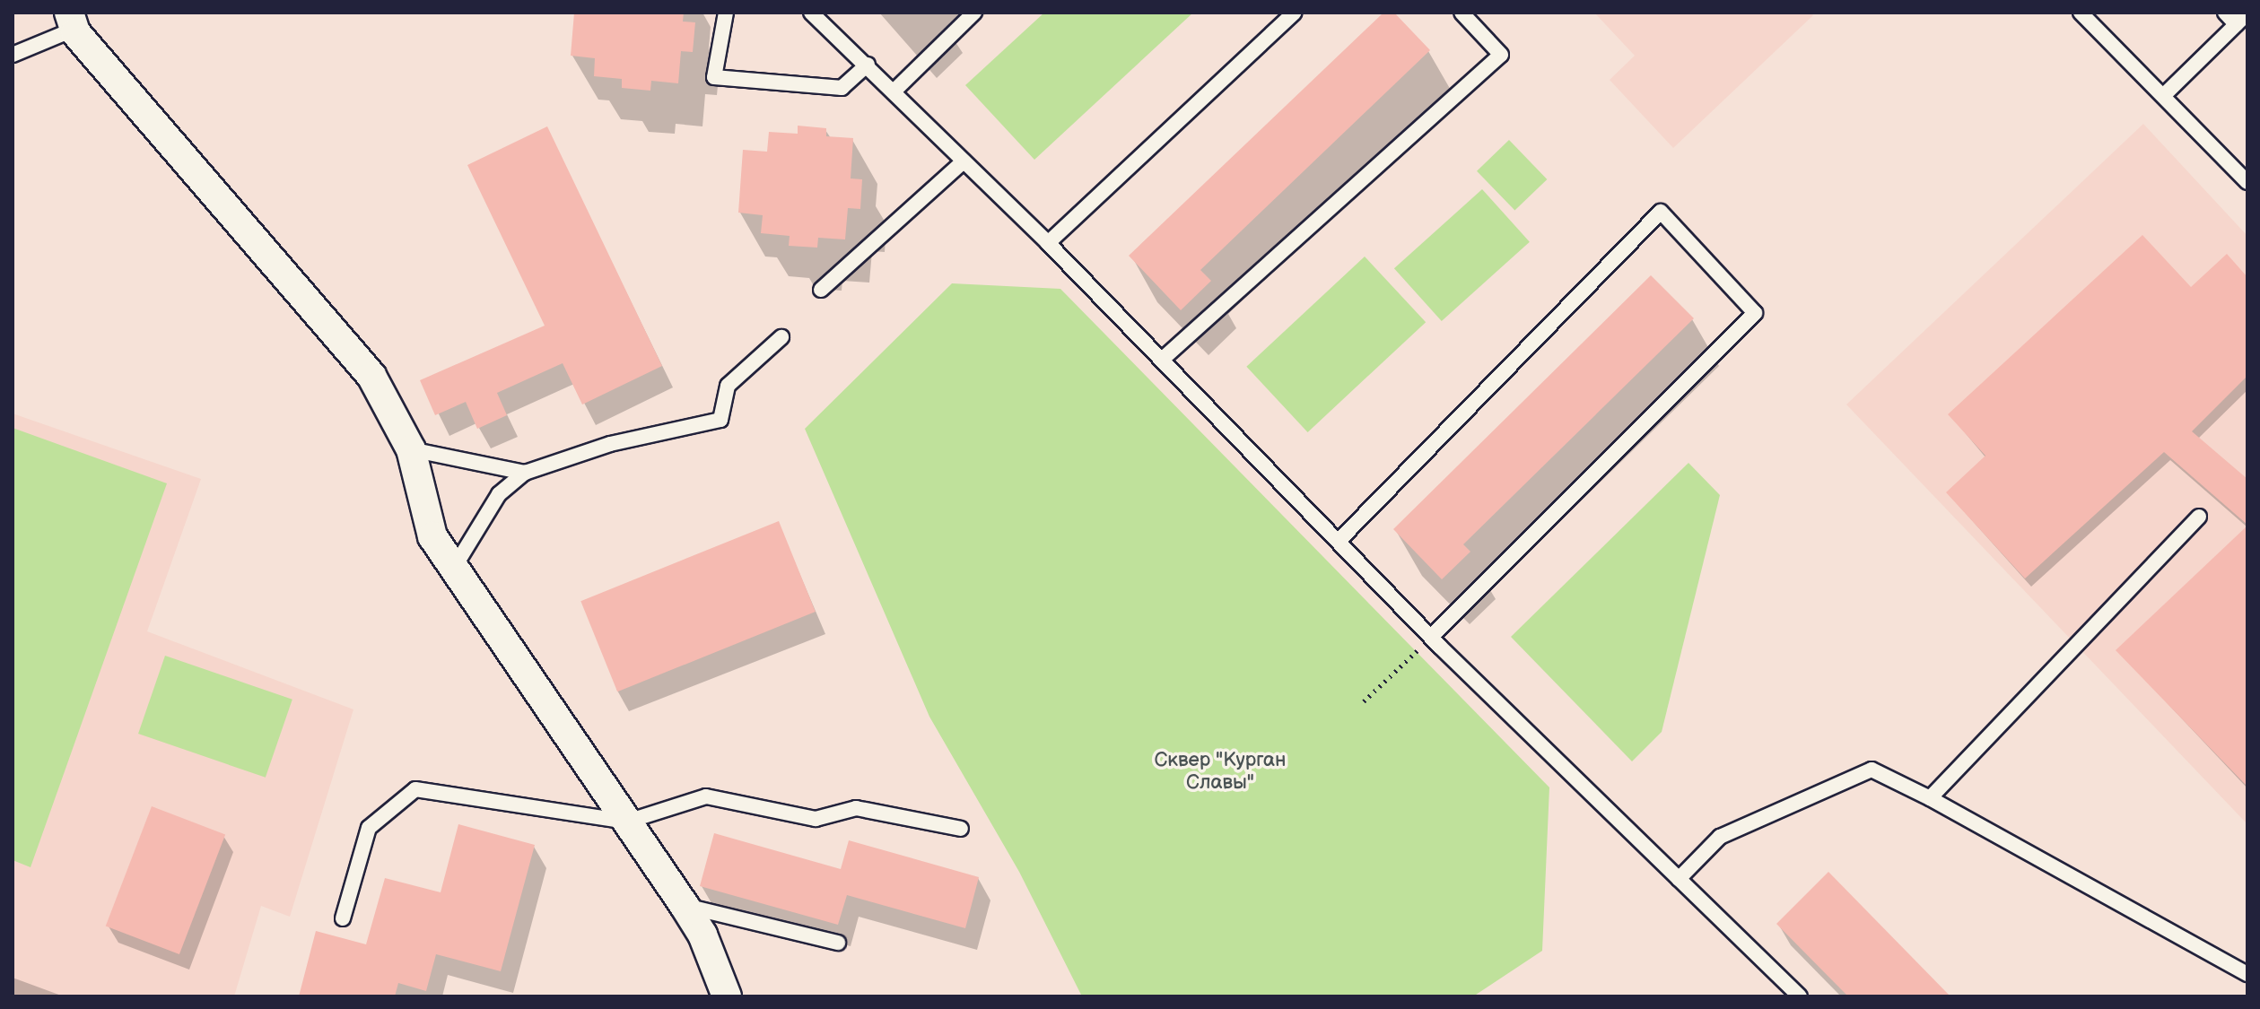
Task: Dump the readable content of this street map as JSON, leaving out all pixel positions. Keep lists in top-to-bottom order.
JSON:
{
  "parks": ["Сквер \"Курган Славы\""]
}
